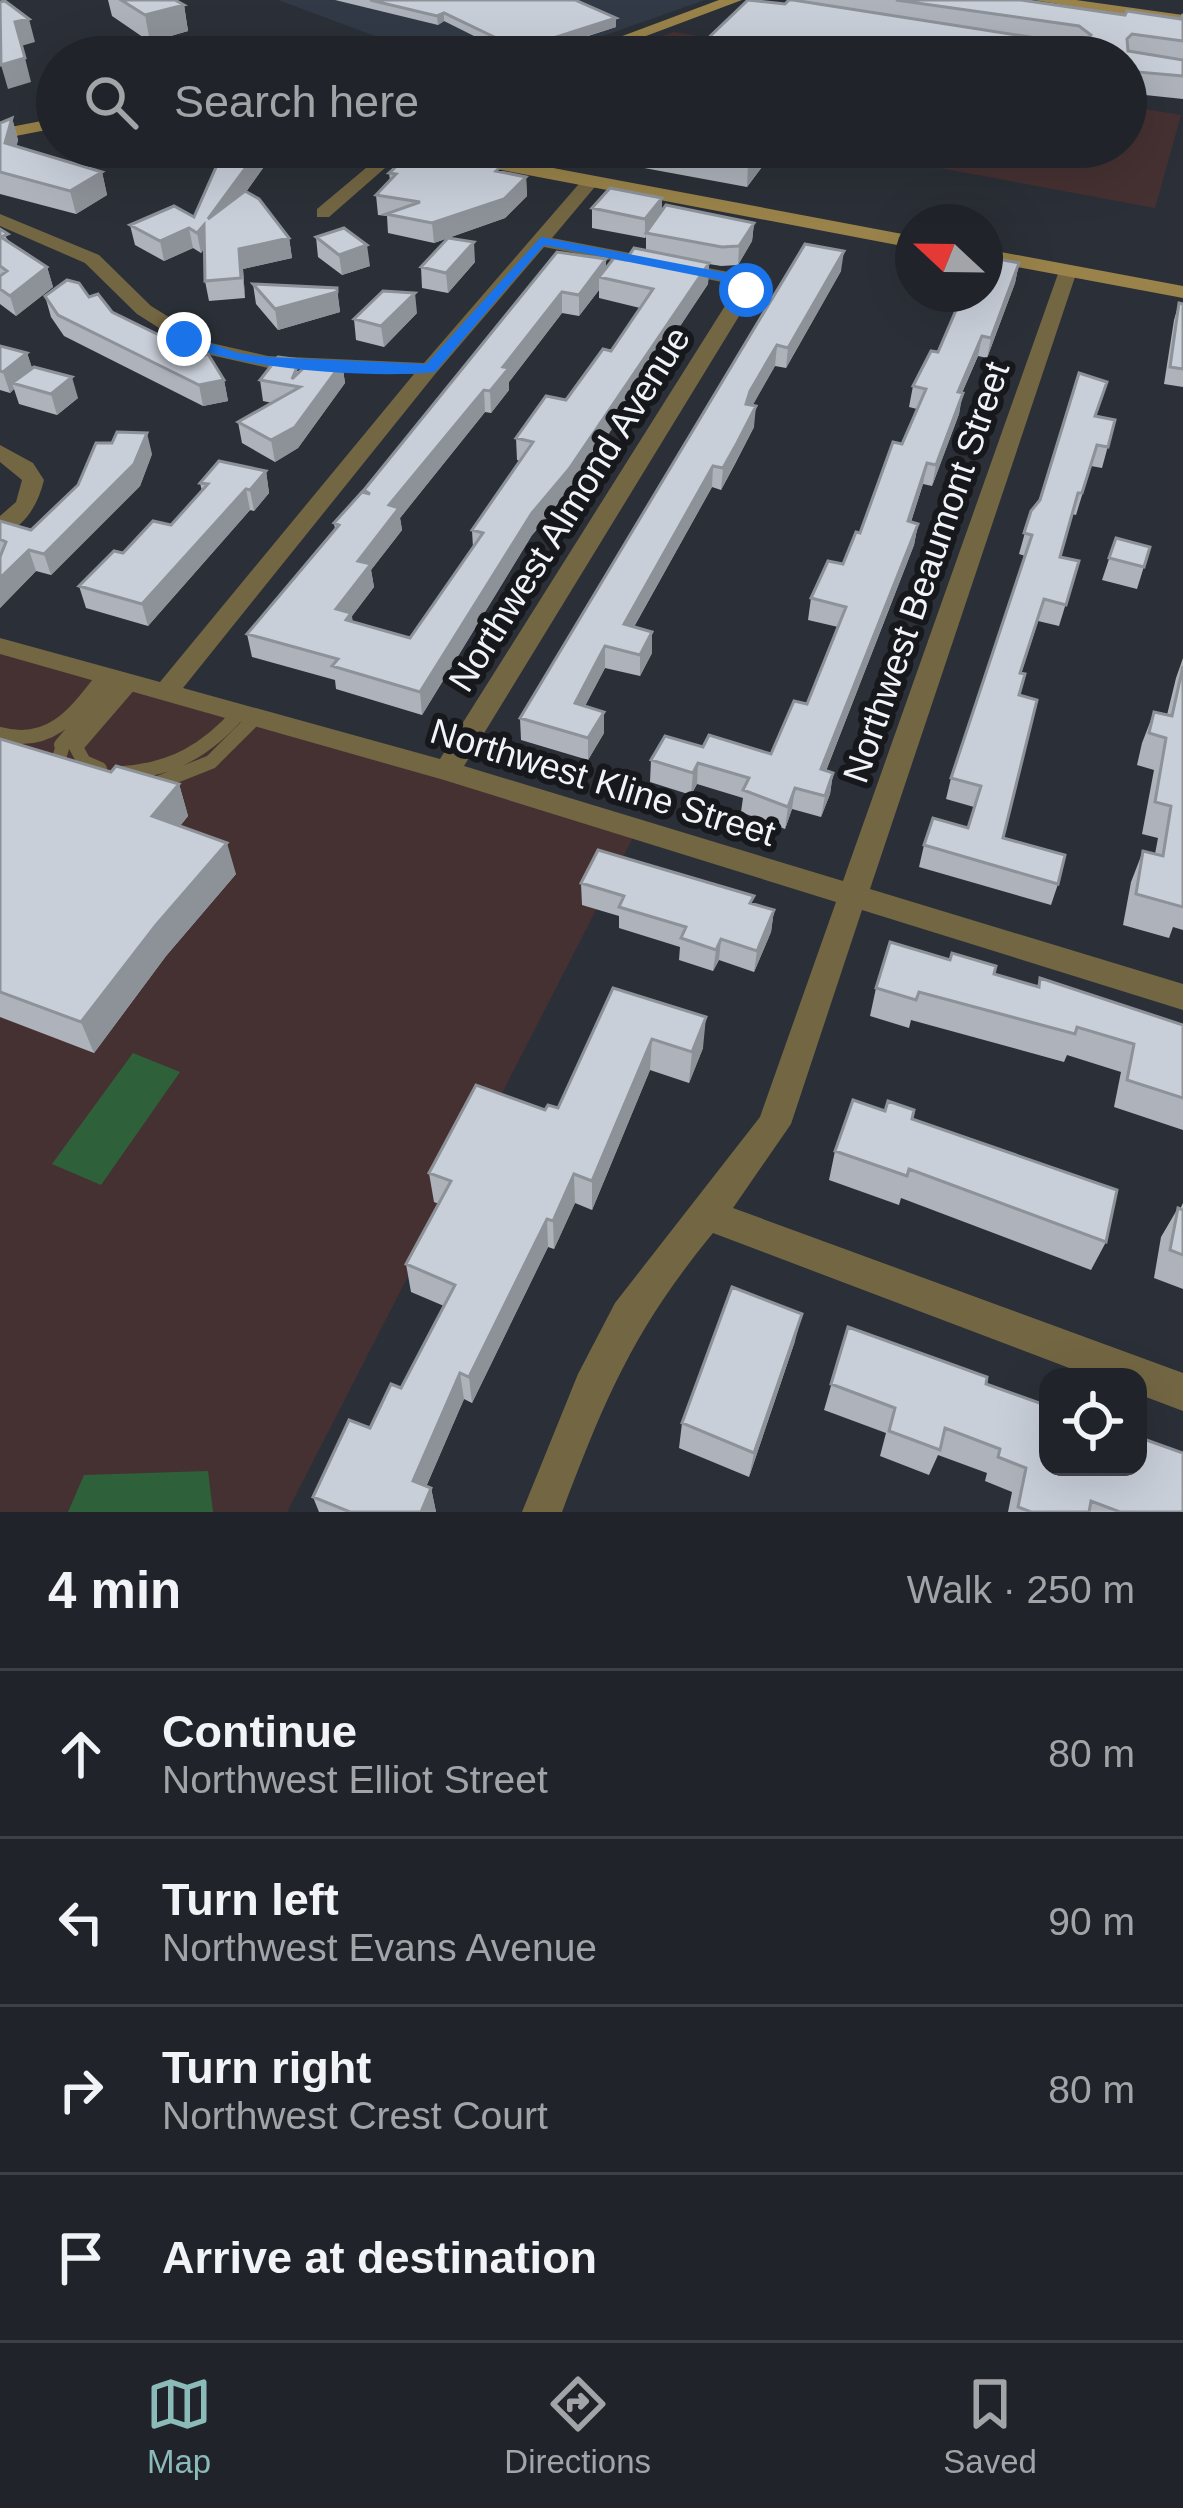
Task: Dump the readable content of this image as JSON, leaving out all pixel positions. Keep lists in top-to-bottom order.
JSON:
{
  "streets": {
    "street": ["Northwest Almond Avenue", "Northwest Beaumont Street", "Northwest Kline Street"]
  },
  "crossings": [
    ["Northwest Almond Avenue", "Northwest Kline Street"],
    ["Northwest Beaumont Street", "Northwest Kline Street"]
  ],
  "north": "left",
  "page": {
    "search": "Search here",
    "heading": ["4 min", "Walk · 250 m"],
    "list": [
      ["Continue", "Northwest Elliot Street", "80 m"],
      ["Turn left", "Northwest Evans Avenue", "90 m"],
      ["Turn right", "Northwest Crest Court", "80 m"],
      "Arrive at destination"
    ],
    "nav": ["Map", "Directions", "Saved"]
  }
}
